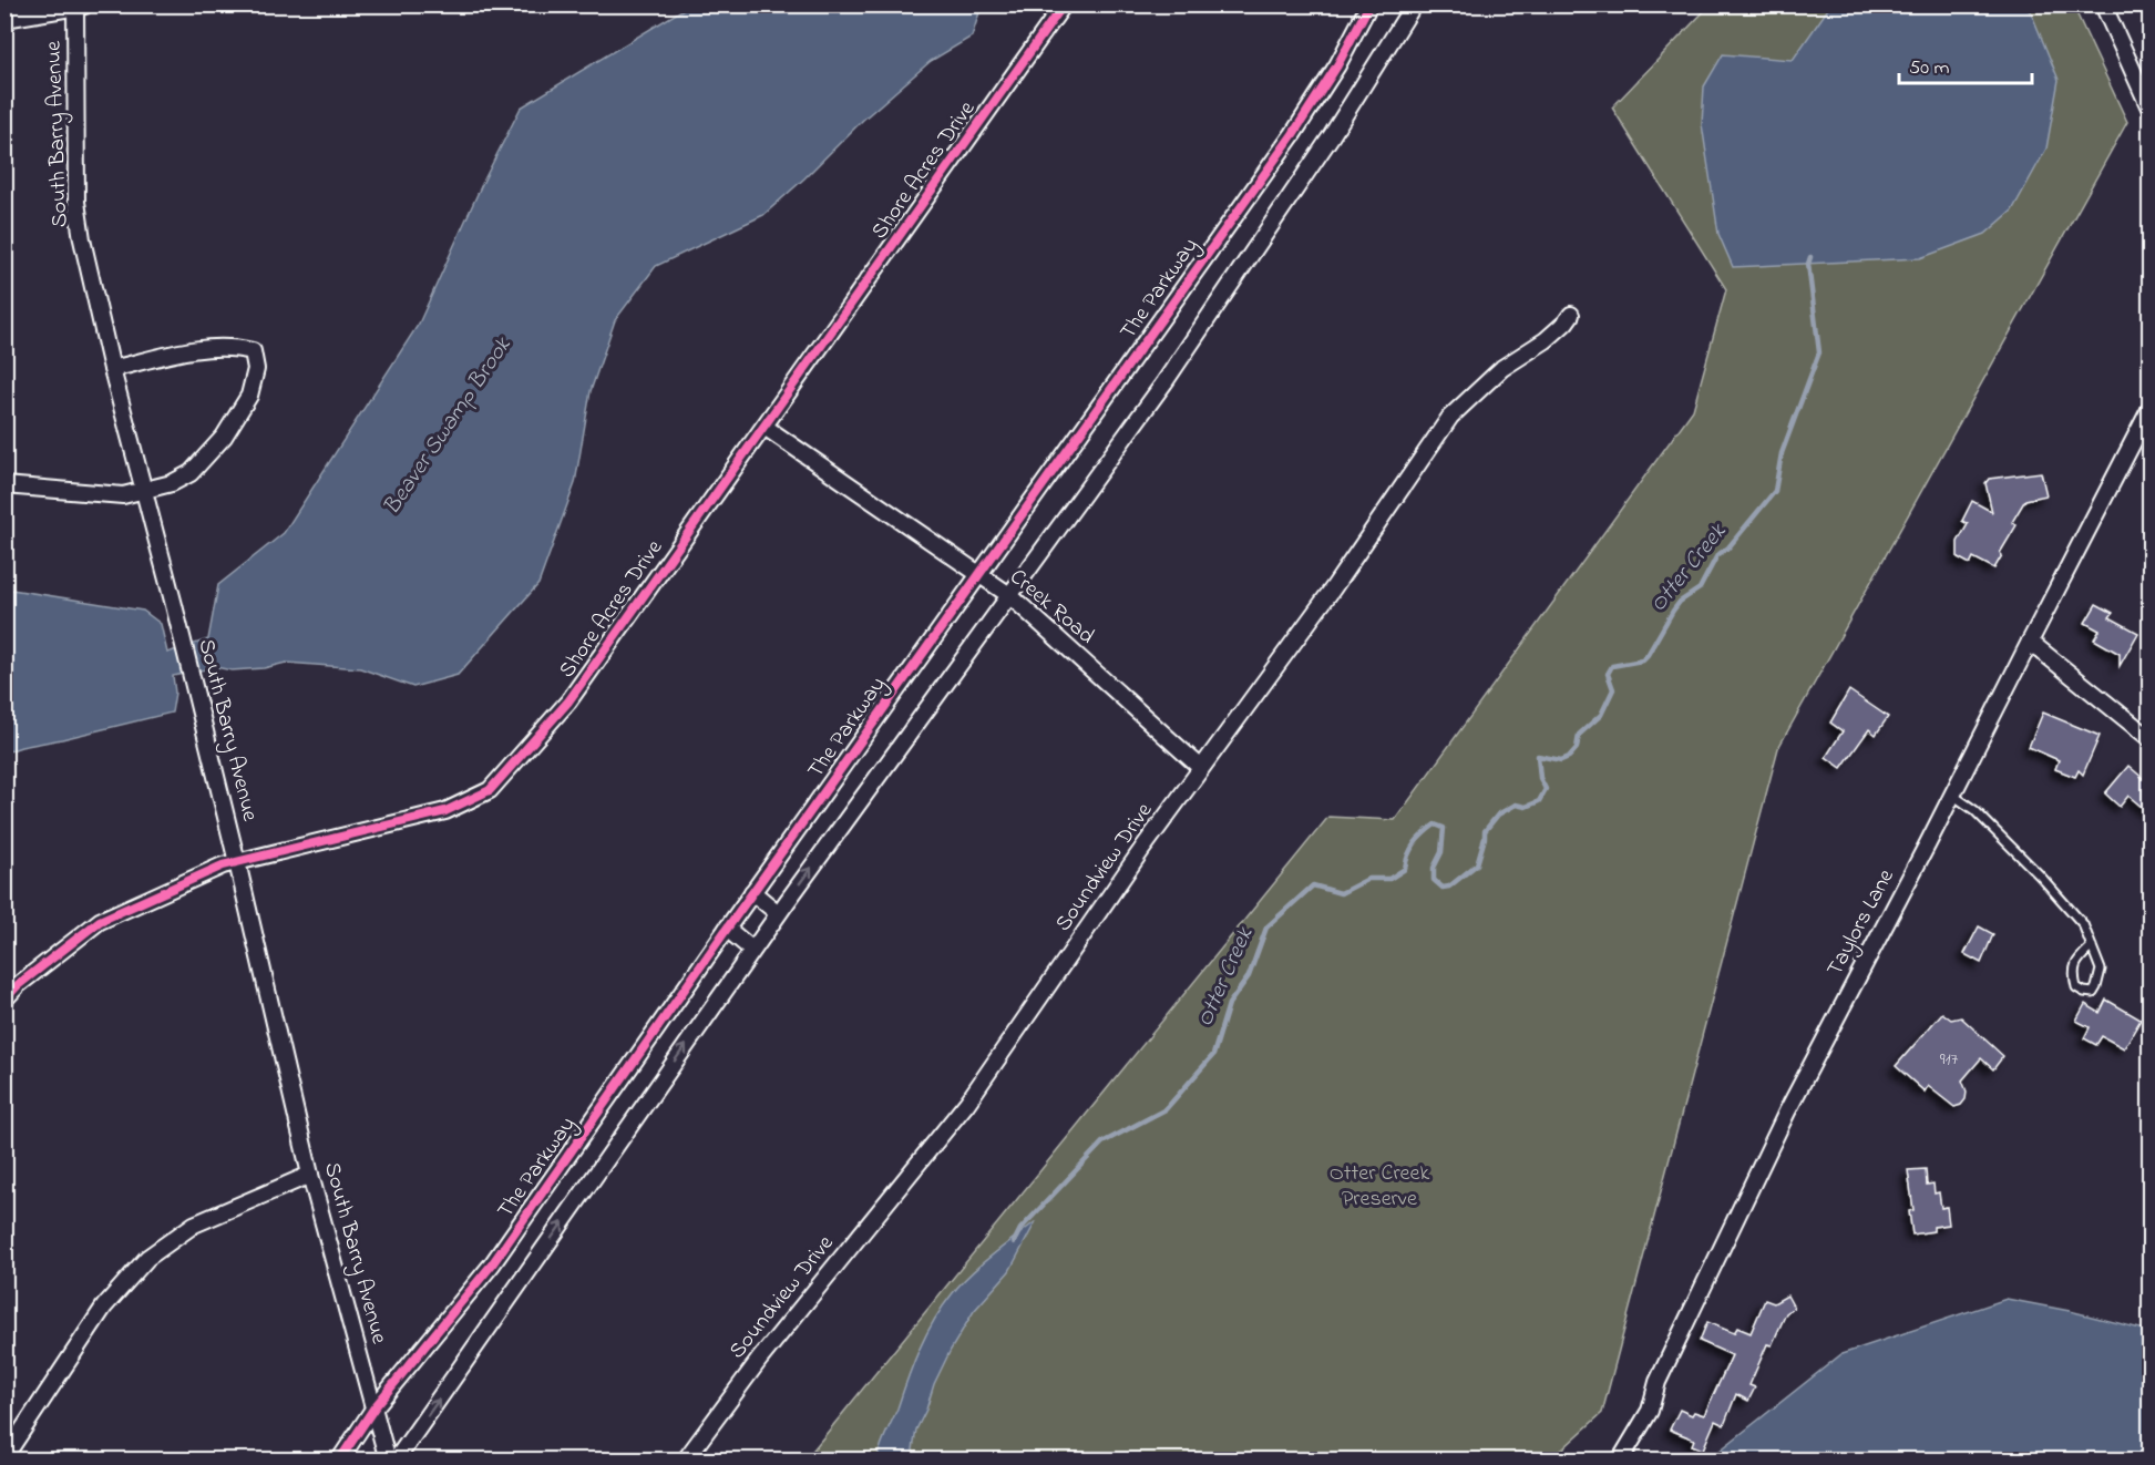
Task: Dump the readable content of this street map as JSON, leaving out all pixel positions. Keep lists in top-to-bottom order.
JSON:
{
  "streets": {
    "street": [
      "South Barry Avenue",
      "Shore Acres Drive",
      "The Parkway",
      "Creek Road",
      "Soundview Drive",
      "Taylors Lane"
    ]
  },
  "crossings": [
    ["South Barry Avenue", "Shore Acres Drive"],
    ["South Barry Avenue", "The Parkway"],
    ["Shore Acres Drive", "Creek Road"],
    ["The Parkway", "Creek Road"],
    ["Creek Road", "Soundview Drive"]
  ],
  "water": ["Beaver Swamp Brook", "Otter Creek"],
  "parks": ["Otter Creek Preserve"],
  "house_numbers": ["917"],
  "scale_bar": "50 m"
}
